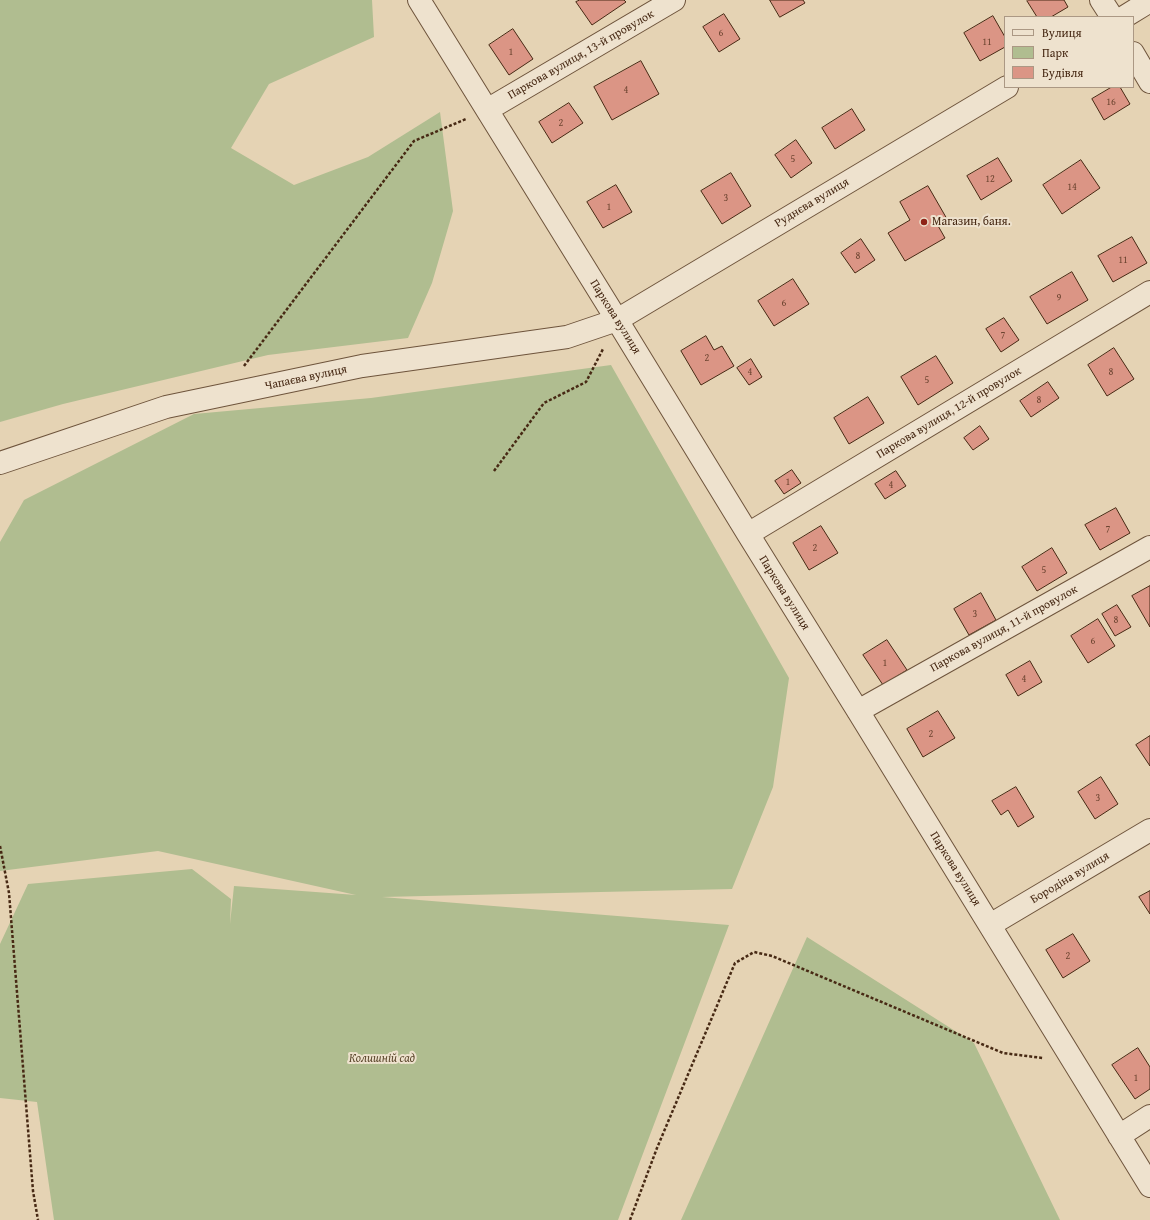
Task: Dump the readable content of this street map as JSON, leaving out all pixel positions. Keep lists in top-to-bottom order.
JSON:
{
  "streets": {
    "street": [
      "Паркова вулиця, 13-й провулок",
      "Руднєва вулиця",
      "Паркова вулиця",
      "Чапаєва вулиця",
      "Паркова вулиця, 12-й провулок",
      "Паркова вулиця, 11-й провулок",
      "Бородіна вулиця"
    ]
  },
  "crossings": [
    ["Паркова вулиця, 13-й провулок", "Паркова вулиця"],
    ["Руднєва вулиця", "Паркова вулиця"],
    ["Руднєва вулиця", "Чапаєва вулиця"],
    ["Паркова вулиця", "Чапаєва вулиця"],
    ["Паркова вулиця", "Паркова вулиця, 12-й провулок"],
    ["Паркова вулиця", "Паркова вулиця, 11-й провулок"],
    ["Паркова вулиця", "Бородіна вулиця"]
  ],
  "parks": ["Колишній сад"],
  "places": ["Магазин, баня."],
  "house_numbers": [
    "6",
    "11",
    "1",
    "4",
    "16",
    "2",
    "5",
    "12",
    "14",
    "3",
    "1",
    "8",
    "11",
    "9",
    "6",
    "7",
    "2",
    "4",
    "8",
    "5",
    "8",
    "1",
    "4",
    "7",
    "2",
    "5",
    "3",
    "8",
    "6",
    "1",
    "4",
    "2",
    "3",
    "2",
    "1"
  ],
  "legend": ["Вулиця", "Парк", "Будівля"]
}
